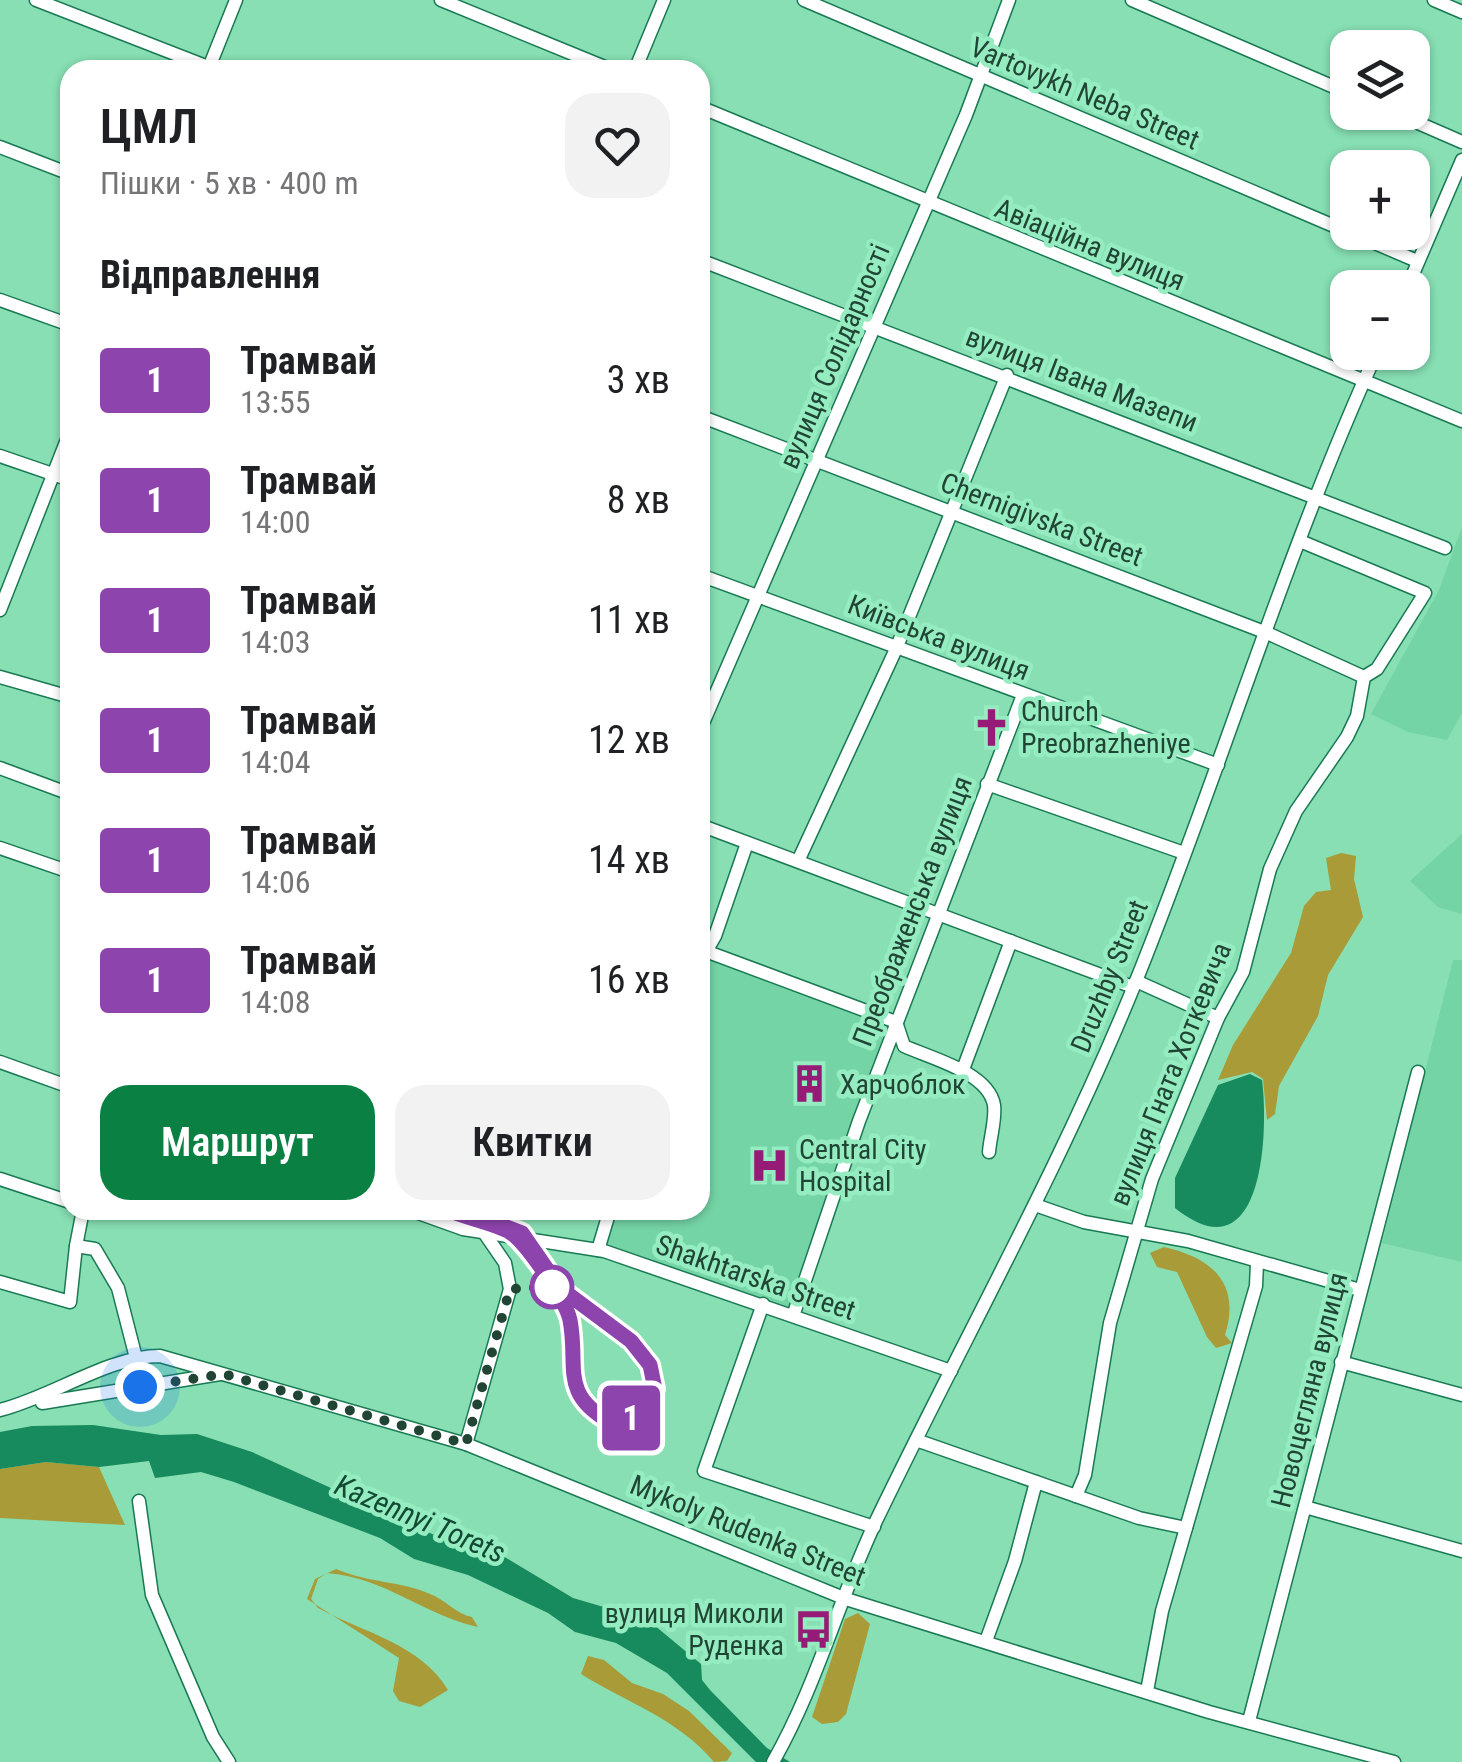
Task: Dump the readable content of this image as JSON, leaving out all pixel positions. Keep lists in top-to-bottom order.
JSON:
{
  "streets": {
    "street": [
      "Vartovykh Neba Street",
      "Авіаційна вулиця",
      "вулиця Солідарності",
      "вулиця Івана Мазепи",
      "Chernigivska Street",
      "Київська вулиця",
      "Преображенська вулиця",
      "Druzhby Street",
      "вулиця Гната Хоткевича",
      "Shakhtarska Street",
      "Новоцегляна вулиця",
      "Mykoly Rudenka Street"
    ]
  },
  "crossings": [
    ["Vartovykh Neba Street", "вулиця Солідарності"],
    ["Авіаційна вулиця", "вулиця Солідарності"],
    ["Авіаційна вулиця", "Druzhby Street"],
    ["вулиця Солідарності", "вулиця Івана Мазепи"],
    ["вулиця Солідарності", "Chernigivska Street"],
    ["вулиця Солідарності", "Київська вулиця"],
    ["вулиця Івана Мазепи", "Druzhby Street"],
    ["Chernigivska Street", "Druzhby Street"],
    ["Chernigivska Street", "вулиця Гната Хоткевича"],
    ["Київська вулиця", "Преображенська вулиця"],
    ["Київська вулиця", "Druzhby Street"],
    ["Преображенська вулиця", "Shakhtarska Street"],
    ["Druzhby Street", "вулиця Гната Хоткевича"],
    ["Druzhby Street", "Shakhtarska Street"],
    ["Druzhby Street", "Mykoly Rudenka Street"],
    ["Новоцегляна вулиця", "Mykoly Rudenka Street"]
  ],
  "water": ["Kazennyi Torets"],
  "places": {
    "church": ["Church Preobrazheniye"],
    "building": ["Харчоблок"],
    "hospital": ["Central City Hospital"],
    "bus stop": ["вулиця Миколи Руденка"]
  },
  "lines": ["tram line 1"],
  "page": {
    "on_map": "1",
    "map_buttons": ["+", "−"],
    "heading": [
      ["ЦМЛ", "Пішки · 5 хв · 400 m"],
      "Відправлення"
    ],
    "list": [
      {
        "mark": "1",
        "name": "Трамвай",
        "note": "13:55",
        "value": "3 хв"
      },
      {
        "mark": "1",
        "name": "Трамвай",
        "note": "14:00",
        "value": "8 хв"
      },
      {
        "mark": "1",
        "name": "Трамвай",
        "note": "14:03",
        "value": "11 хв"
      },
      {
        "mark": "1",
        "name": "Трамвай",
        "note": "14:04",
        "value": "12 хв"
      },
      {
        "mark": "1",
        "name": "Трамвай",
        "note": "14:06",
        "value": "14 хв"
      },
      {
        "mark": "1",
        "name": "Трамвай",
        "note": "14:08",
        "value": "16 хв"
      }
    ],
    "buttons": ["Маршрут", "Квитки"]
  }
}
